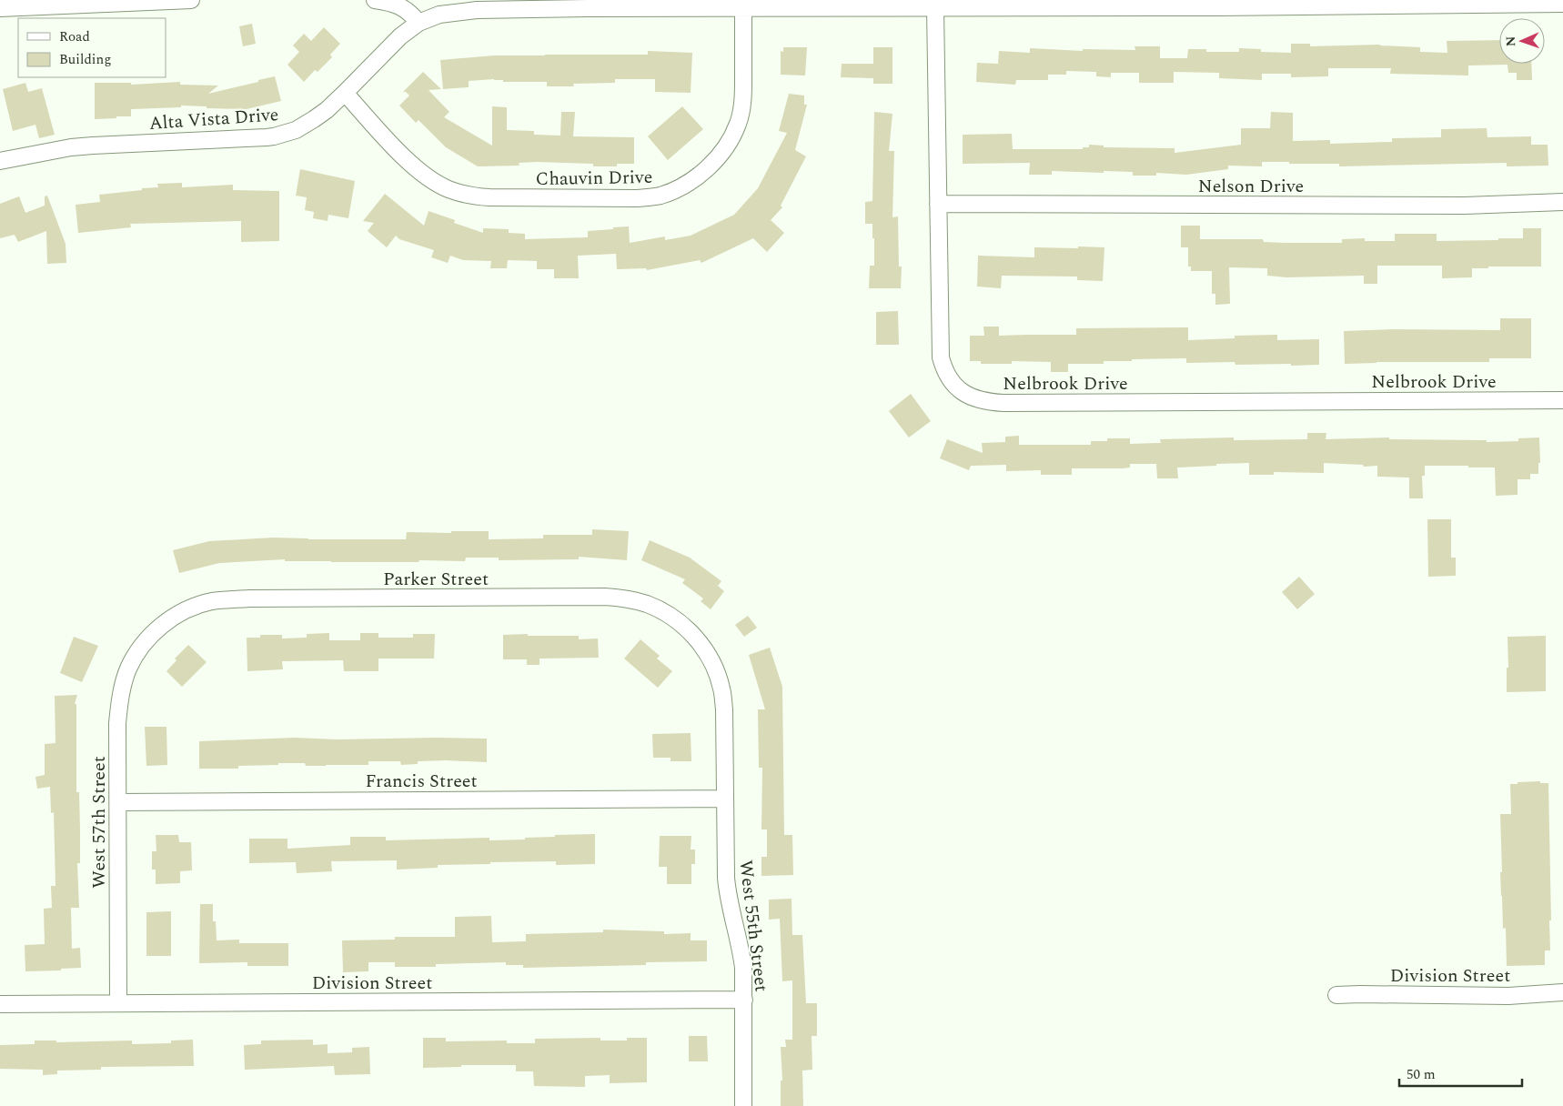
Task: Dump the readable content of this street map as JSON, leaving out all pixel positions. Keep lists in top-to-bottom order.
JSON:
{
  "streets": {
    "street": [
      "Alta Vista Drive",
      "Chauvin Drive",
      "Nelson Drive",
      "Nelbrook Drive",
      "Parker Street",
      "Francis Street",
      "West 57th Street",
      "West 55th Street",
      "Division Street"
    ]
  },
  "crossings": [
    ["Alta Vista Drive", "Chauvin Drive"],
    ["Alta Vista Drive", "Nelbrook Drive"],
    ["Nelson Drive", "Nelbrook Drive"],
    ["Parker Street", "West 57th Street"],
    ["Parker Street", "West 55th Street"],
    ["Francis Street", "West 57th Street"],
    ["Francis Street", "West 55th Street"],
    ["West 57th Street", "Division Street"],
    ["West 55th Street", "Division Street"]
  ],
  "legend": ["Road", "Building"],
  "scale_bar": "50 m",
  "north": "left"
}
